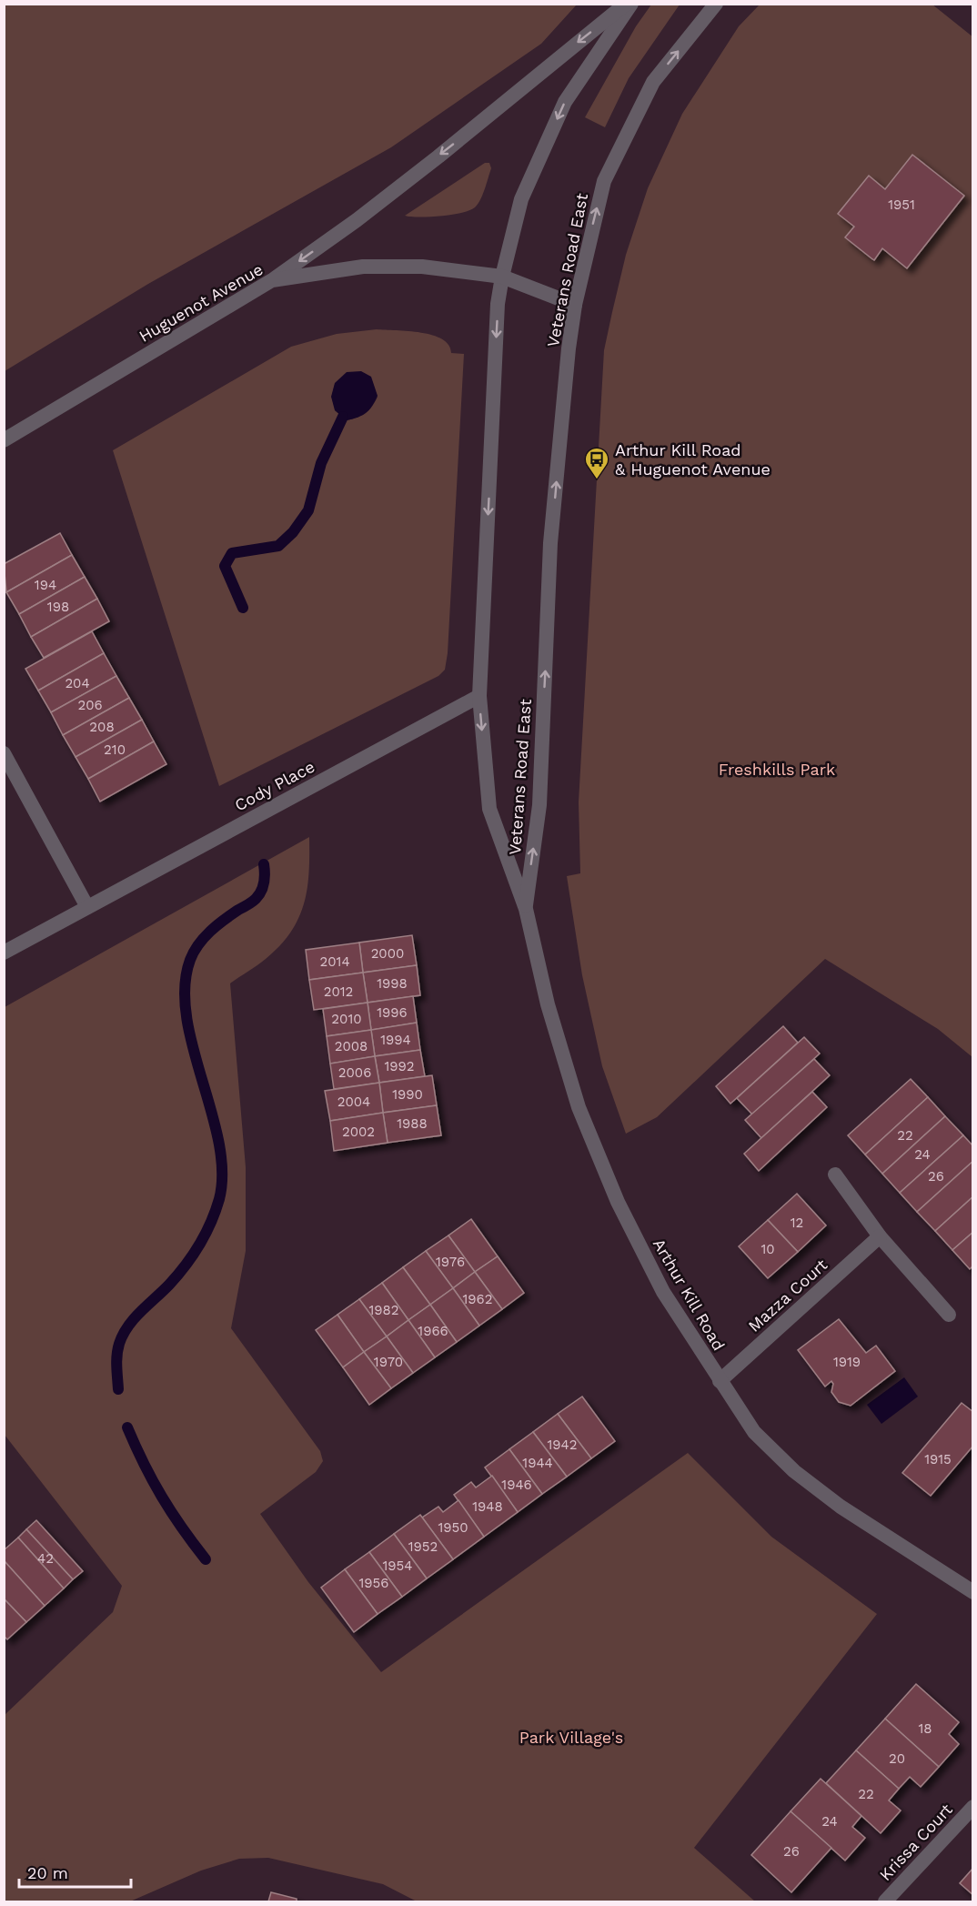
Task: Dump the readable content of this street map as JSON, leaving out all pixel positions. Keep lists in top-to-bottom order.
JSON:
{
  "streets": {
    "street": [
      "Veterans Road East",
      "Huguenot Avenue",
      "Cody Place",
      "Arthur Kill Road",
      "Mazza Court",
      "Krissa Court"
    ]
  },
  "crossings": [
    ["Veterans Road East", "Huguenot Avenue"],
    ["Veterans Road East", "Cody Place"],
    ["Veterans Road East", "Arthur Kill Road"],
    ["Arthur Kill Road", "Mazza Court"]
  ],
  "parks": ["Freshkills Park", "Park Village's"],
  "places": {
    "bus stop": ["Arthur Kill Road & Huguenot Avenue"]
  },
  "house_numbers": [
    "1951",
    "194",
    "198",
    "204",
    "206",
    "208",
    "210",
    "2000",
    "2014",
    "1998",
    "2012",
    "1996",
    "2010",
    "1994",
    "2008",
    "1992",
    "2006",
    "1990",
    "2004",
    "1988",
    "2002",
    "22",
    "24",
    "26",
    "12",
    "10",
    "1976",
    "1962",
    "1982",
    "1966",
    "1970",
    "1919",
    "1942",
    "1915",
    "1944",
    "1946",
    "1948",
    "1950",
    "1952",
    "42",
    "1954",
    "1956",
    "18",
    "20",
    "22",
    "24",
    "26"
  ],
  "scale_bar": "20 m"
}
